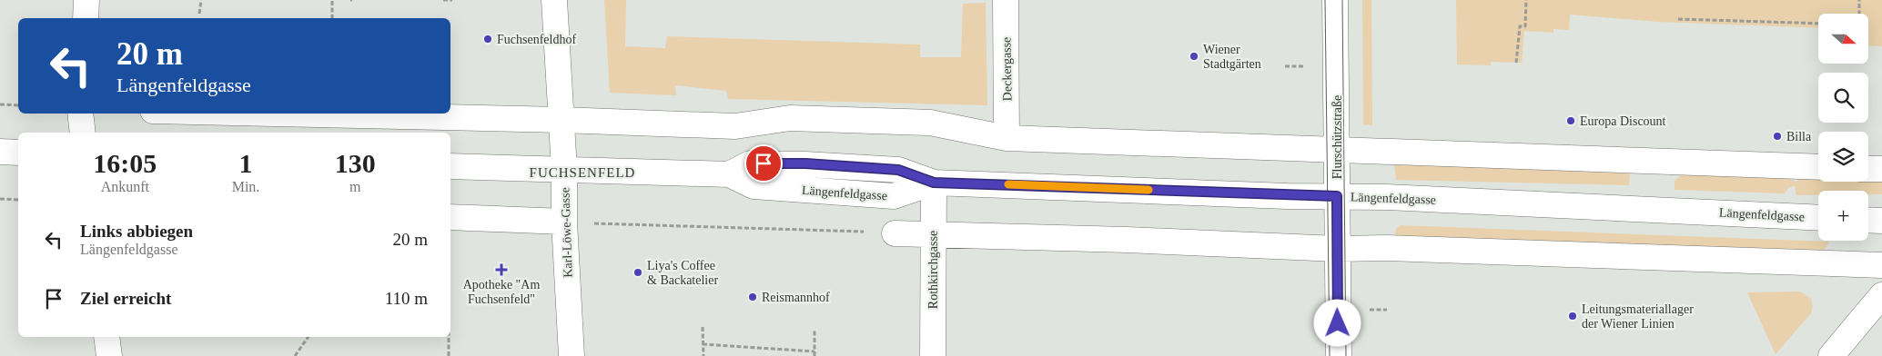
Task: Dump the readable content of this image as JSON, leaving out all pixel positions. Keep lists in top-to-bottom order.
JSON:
{
  "streets": {
    "street": [
      "Deckergasse",
      "Flurschützstraße",
      "Längenfeldgasse",
      "Karl-Löwe-Gasse",
      "Rothkirchgasse"
    ]
  },
  "crossings": [
    ["Flurschützstraße", "Längenfeldgasse"],
    ["Längenfeldgasse", "Karl-Löwe-Gasse"],
    ["Längenfeldgasse", "Rothkirchgasse"]
  ],
  "districts": ["FUCHSENFELD"],
  "places": {
    "other": [
      "Fuchsenfeldhof",
      "Wiener Stadtgärten",
      "Europa Discount",
      "Billa",
      "Liya's Coffee & Backatelier",
      "Reismannhof",
      "Leitungsmateriallager der Wiener Linien"
    ],
    "health": ["Apotheke \"Am Fuchsenfeld\""]
  },
  "north": "right",
  "page": {
    "map_buttons": "+",
    "turn": ["20 m", "Längenfeldgasse"],
    "eta": [
      "16:05",
      "Ankunft",
      "1",
      "Min.",
      "130",
      "m"
    ],
    "list": [
      {
        "name": "Links abbiegen",
        "note": "Längenfeldgasse",
        "value": "20 m"
      },
      {
        "name": "Ziel erreicht",
        "value": "110 m"
      }
    ]
  }
}
